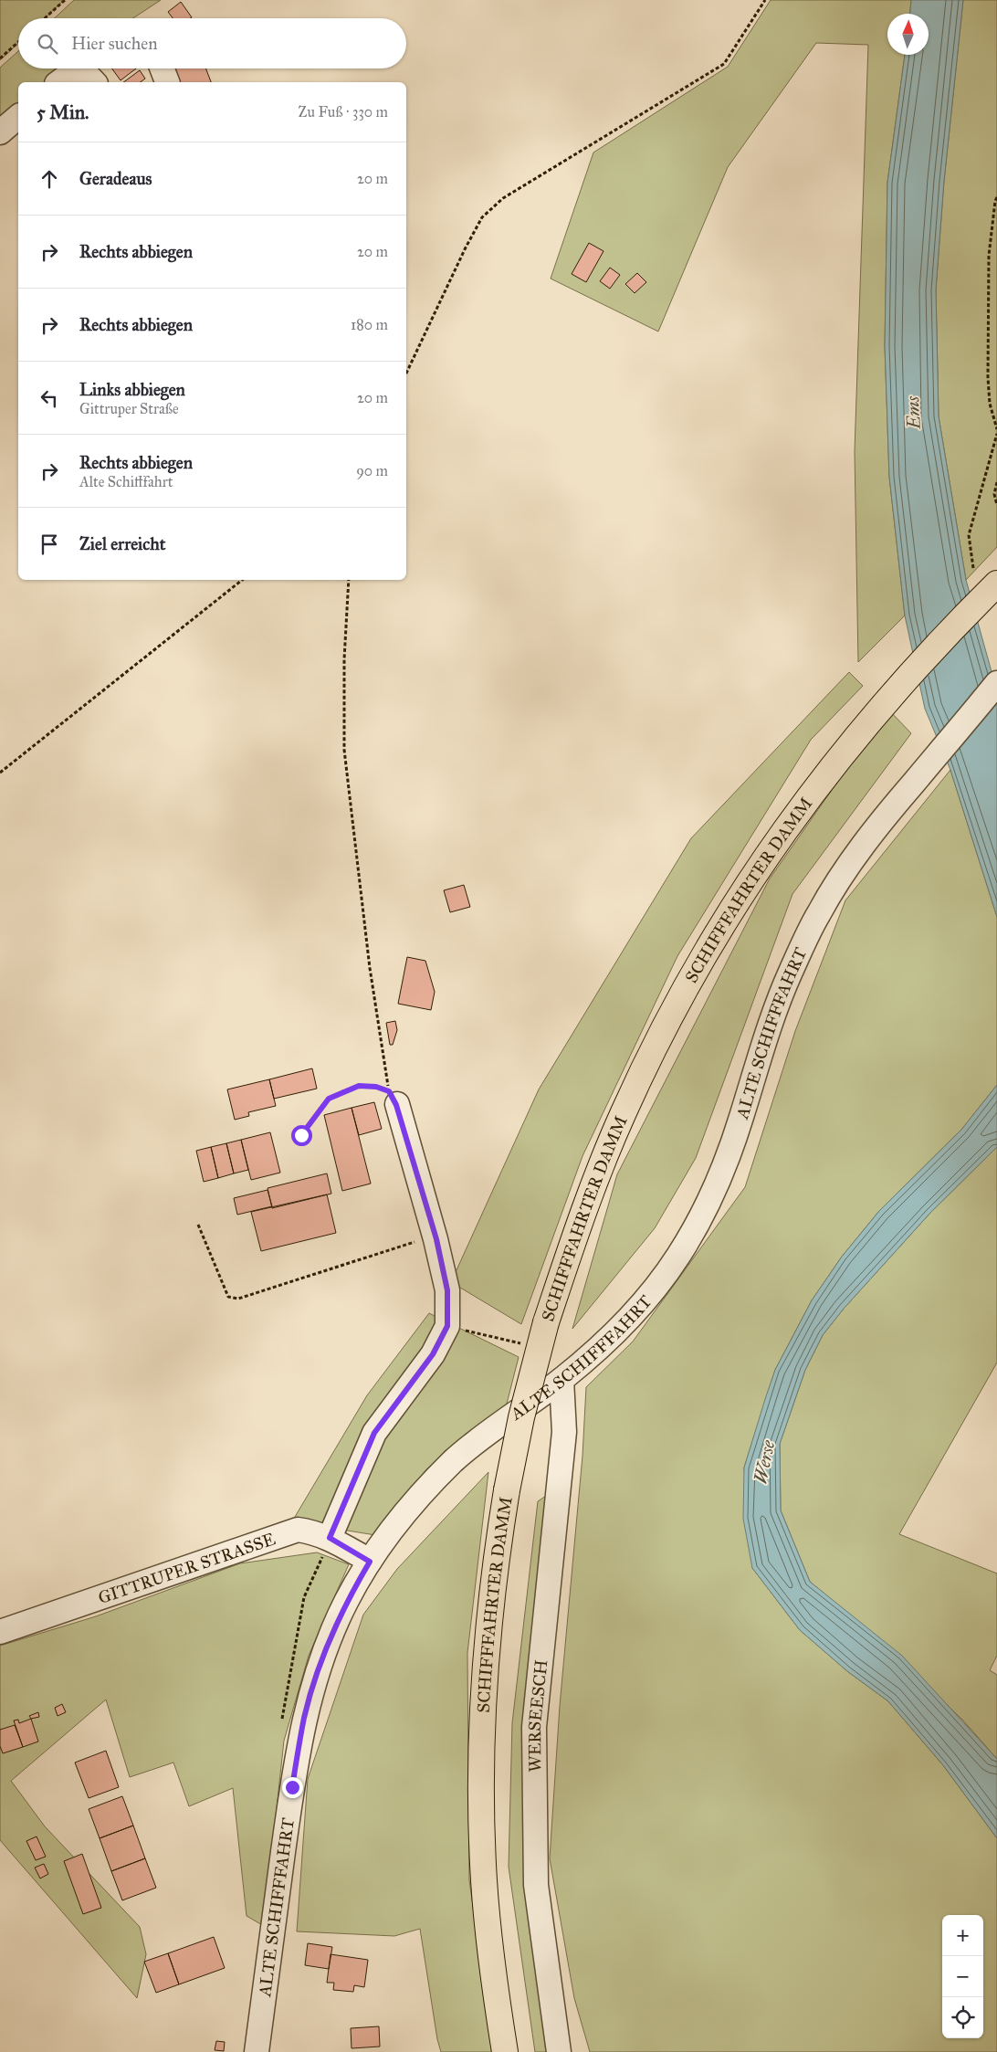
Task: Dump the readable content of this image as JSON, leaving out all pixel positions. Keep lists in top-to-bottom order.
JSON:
{
  "streets": {
    "highway": ["SCHIFFFAHRTER DAMM"],
    "street": ["ALTE SCHIFFFAHRT", "GITTRUPER STRASSE", "WERSEESCH"]
  },
  "crossings": [
    ["ALTE SCHIFFFAHRT", "GITTRUPER STRASSE"],
    ["ALTE SCHIFFFAHRT", "WERSEESCH"]
  ],
  "water": ["Ems", "Werse"],
  "north": "top",
  "page": {
    "search": "Hier suchen",
    "heading": ["5 Min.", "Zu Fuß · 330 m"],
    "list": [
      ["Geradeaus", "20 m"],
      ["Rechts abbiegen", "20 m"],
      ["Rechts abbiegen", "180 m"],
      ["Links abbiegen", "Gittruper Straße", "20 m"],
      ["Rechts abbiegen", "Alte Schifffahrt", "90 m"],
      "Ziel erreicht"
    ],
    "map_buttons": ["+", "−"]
  }
}
